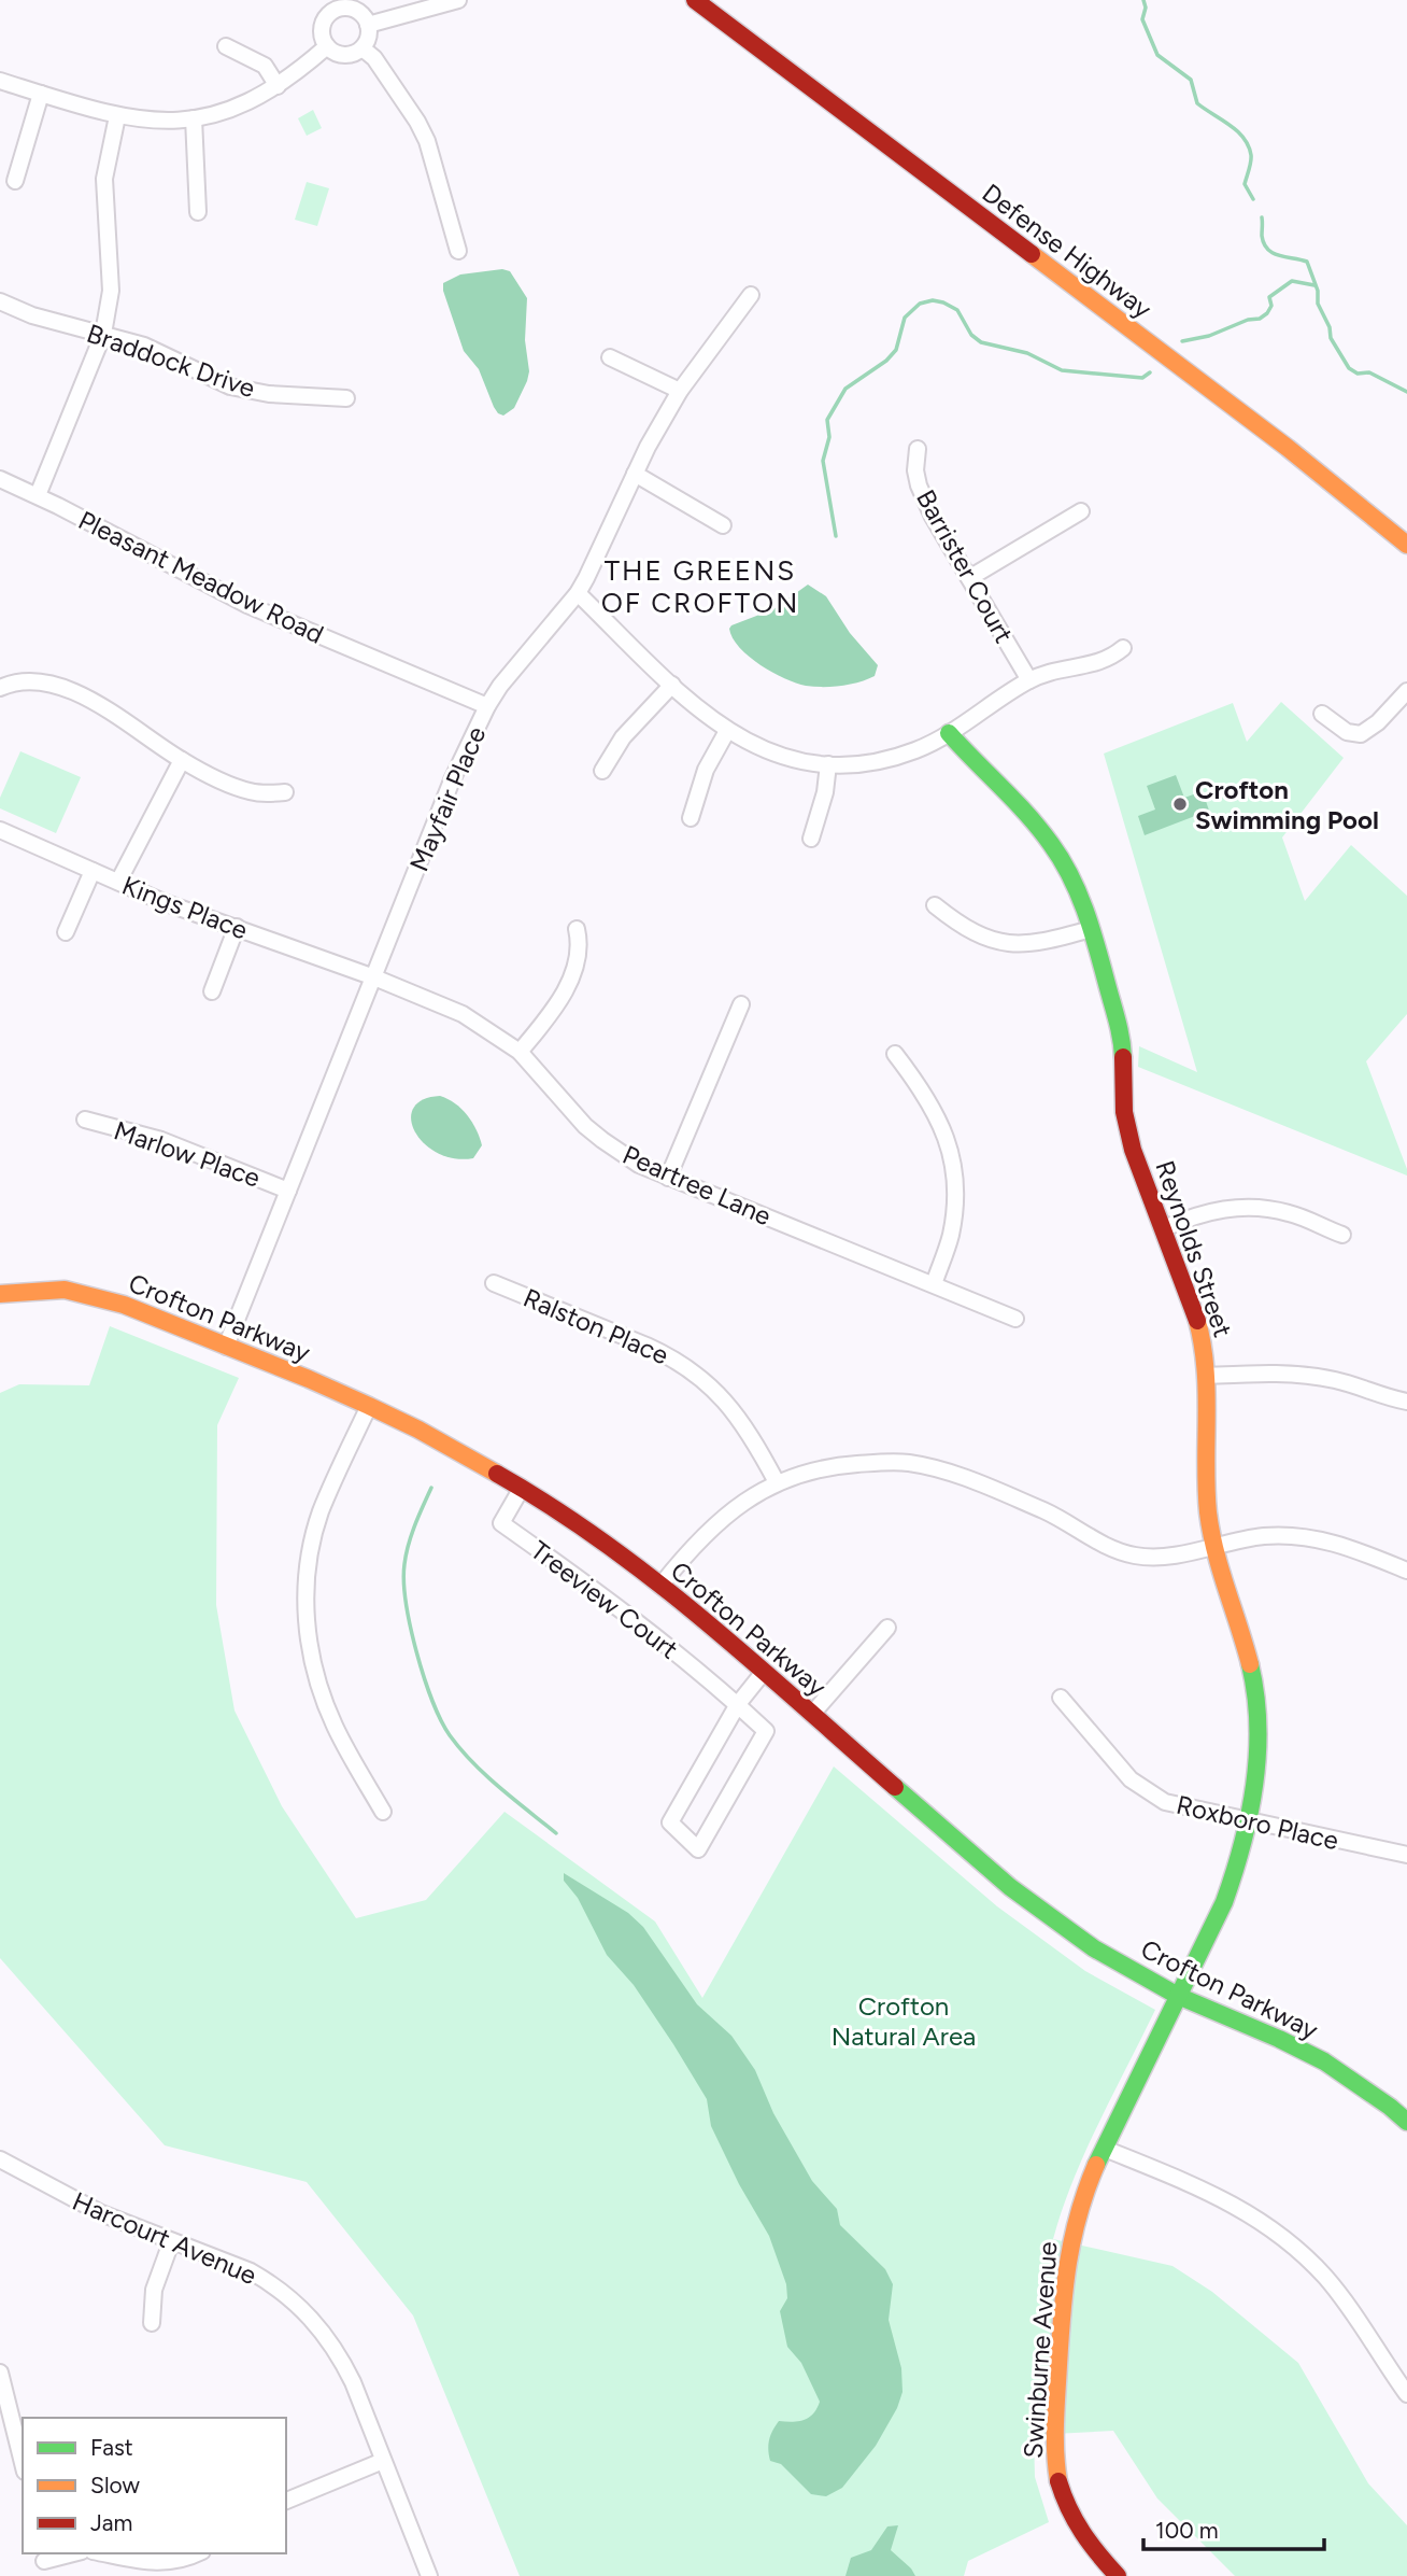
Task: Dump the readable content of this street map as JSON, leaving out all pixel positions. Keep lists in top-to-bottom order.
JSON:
{
  "streets": {
    "street": [
      "Defense Highway",
      "Braddock Drive",
      "Barrister Court",
      "Pleasant Meadow Road",
      "Mayfair Place",
      "Kings Place",
      "Marlow Place",
      "Peartree Lane",
      "Reynolds Street",
      "Crofton Parkway",
      "Ralston Place",
      "Treeview Court",
      "Roxboro Place",
      "Harcourt Avenue",
      "Swinburne Avenue"
    ]
  },
  "crossings": [
    ["Pleasant Meadow Road", "Mayfair Place"],
    ["Mayfair Place", "Kings Place"],
    ["Mayfair Place", "Marlow Place"],
    ["Mayfair Place", "Peartree Lane"],
    ["Mayfair Place", "Crofton Parkway"],
    ["Kings Place", "Peartree Lane"],
    ["Reynolds Street", "Crofton Parkway"],
    ["Reynolds Street", "Roxboro Place"],
    ["Reynolds Street", "Swinburne Avenue"],
    ["Crofton Parkway", "Treeview Court"],
    ["Crofton Parkway", "Swinburne Avenue"]
  ],
  "districts": ["THE GREENS OF CROFTON"],
  "parks": ["Crofton Natural Area"],
  "places": ["Crofton Swimming Pool"],
  "legend": ["Fast", "Slow", "Jam"],
  "scale_bar": "100 m"
}
